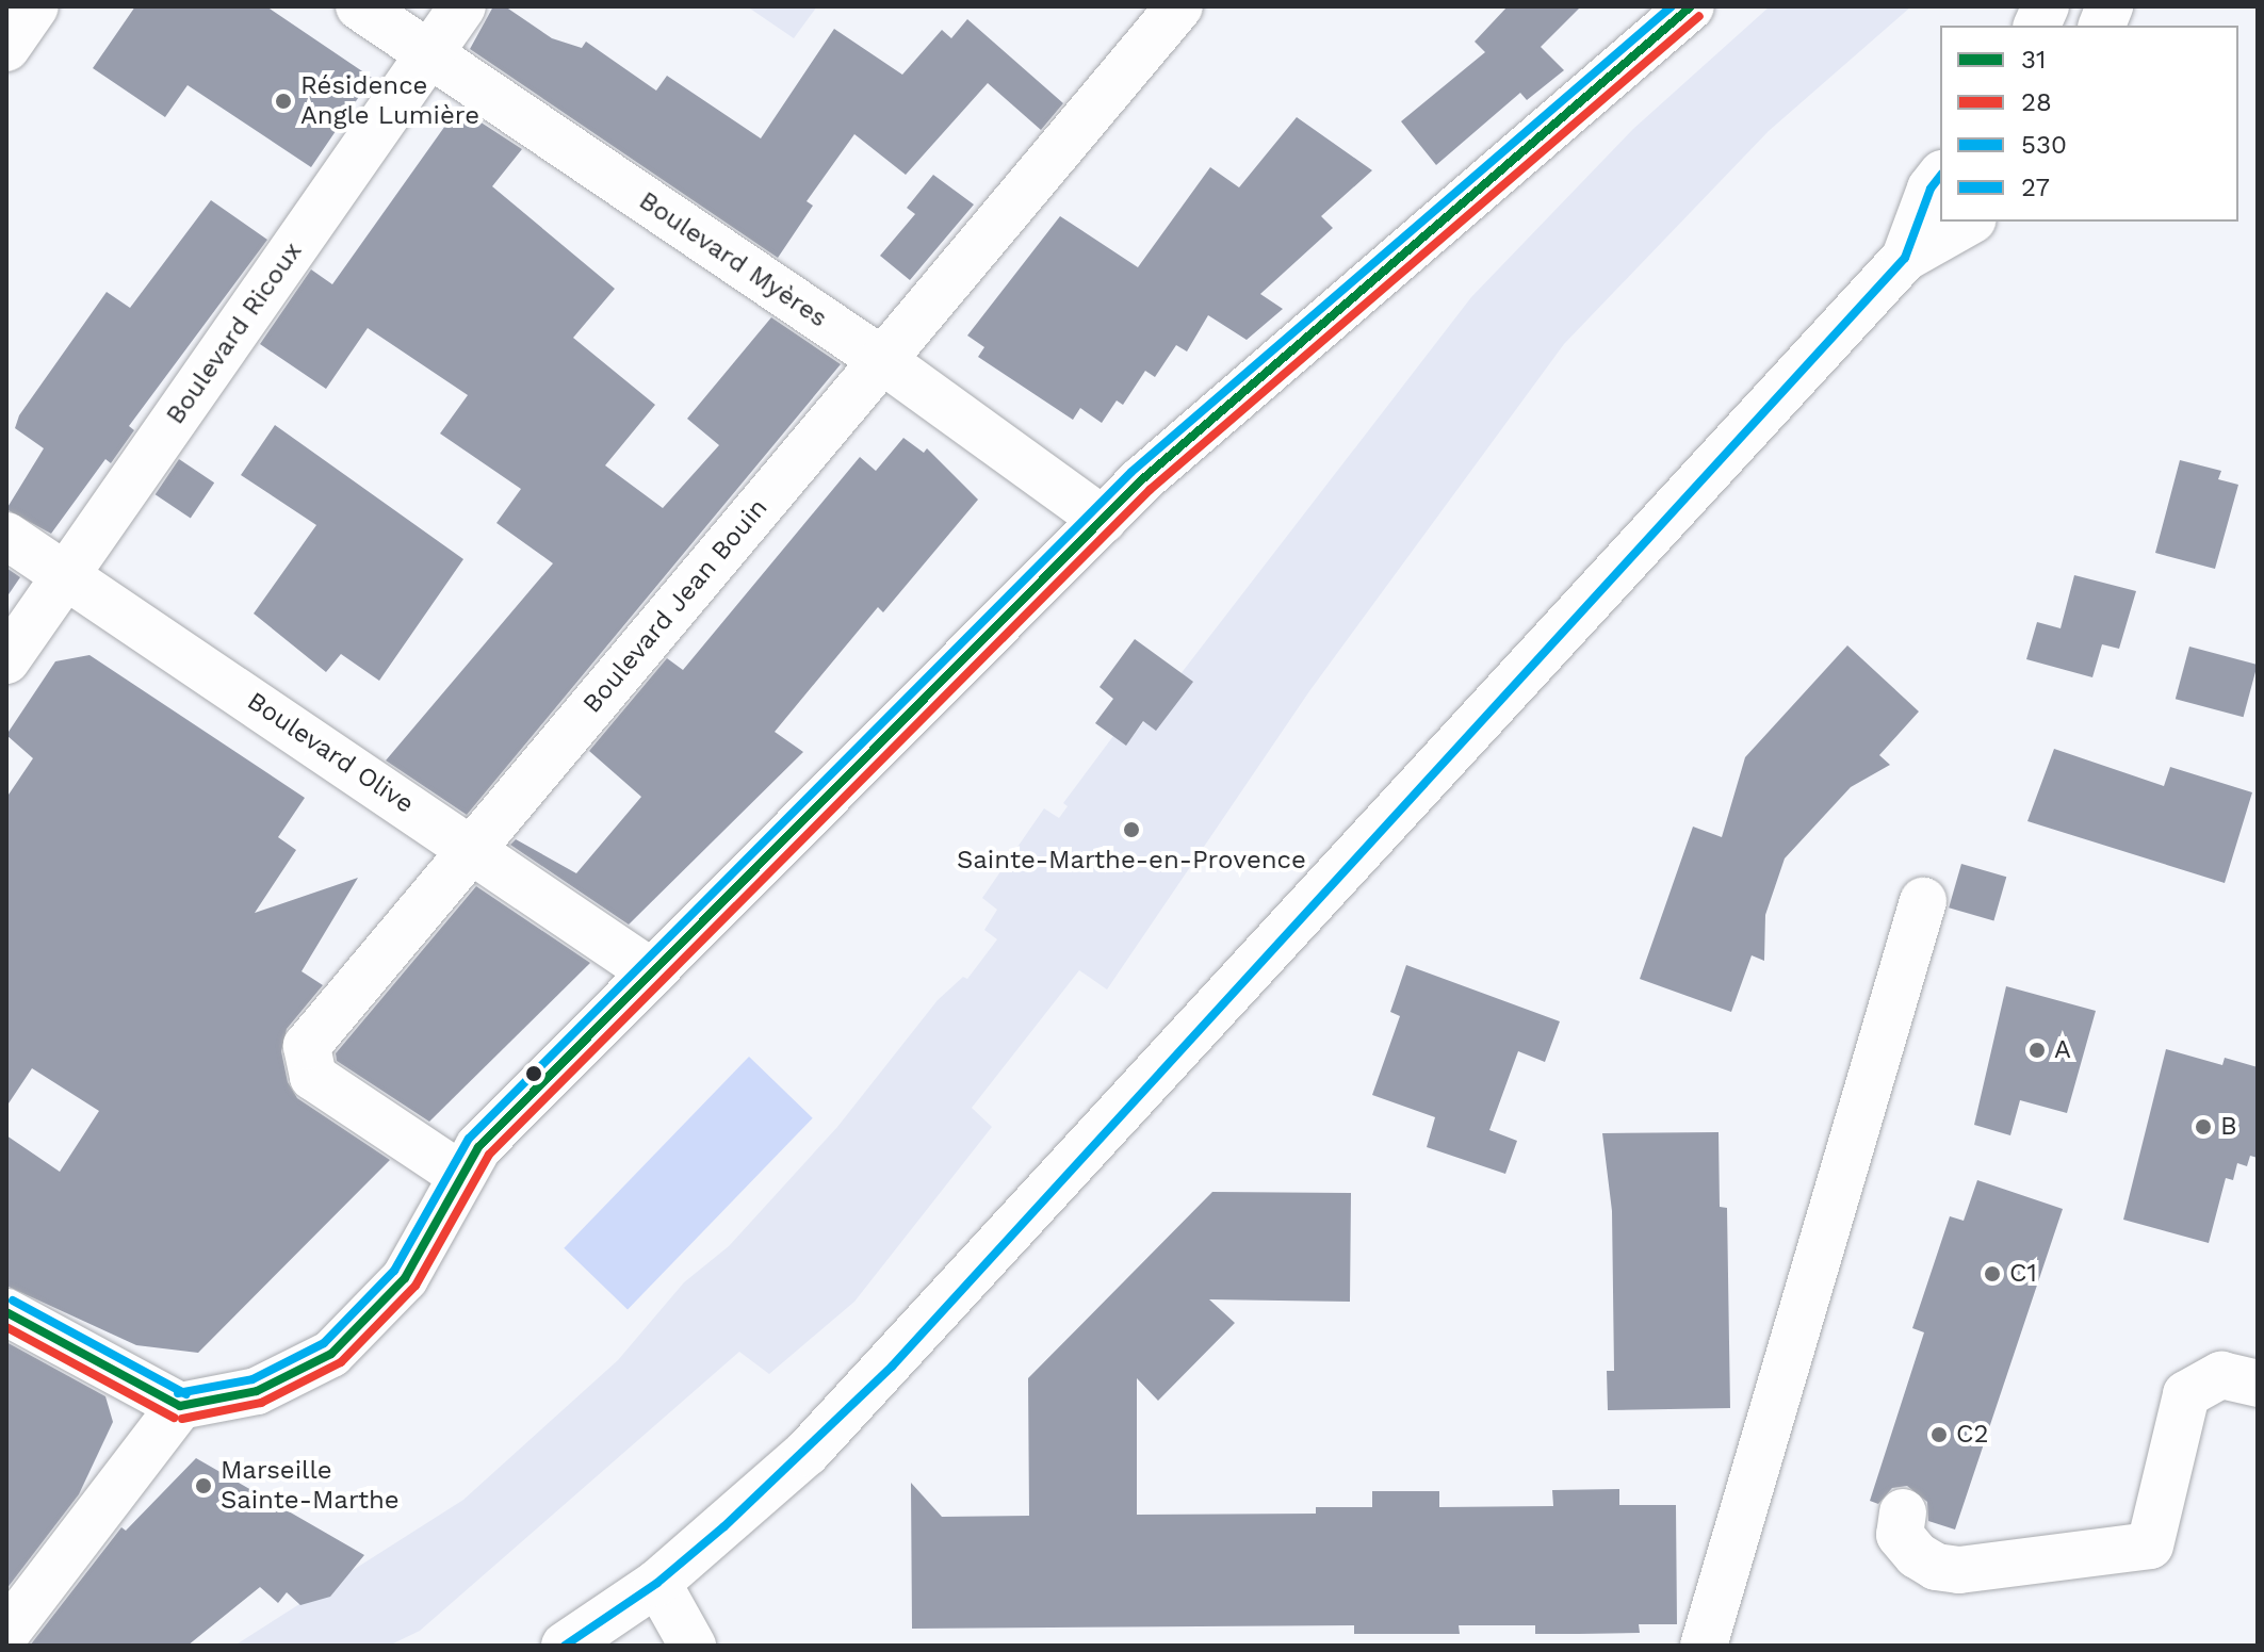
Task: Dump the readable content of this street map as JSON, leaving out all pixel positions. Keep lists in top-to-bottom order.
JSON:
{
  "streets": {
    "street": [
      "Boulevard Myères",
      "Boulevard Ricoux",
      "Boulevard Jean Bouin",
      "Boulevard Olive"
    ]
  },
  "crossings": [
    ["Boulevard Myères", "Boulevard Ricoux"],
    ["Boulevard Myères", "Boulevard Jean Bouin"],
    ["Boulevard Ricoux", "Boulevard Olive"],
    ["Boulevard Jean Bouin", "Boulevard Olive"]
  ],
  "places": [
    "Résidence Angle Lumière",
    "Sainte-Marthe-en-Provence",
    "A",
    "B",
    "C1",
    "C2",
    "Marseille Sainte-Marthe"
  ],
  "lines": [
    "transit line 31",
    "transit line 530",
    "transit line 28",
    "transit line 27"
  ],
  "legend": [
    "31",
    "28",
    "530",
    "27"
  ]
}
